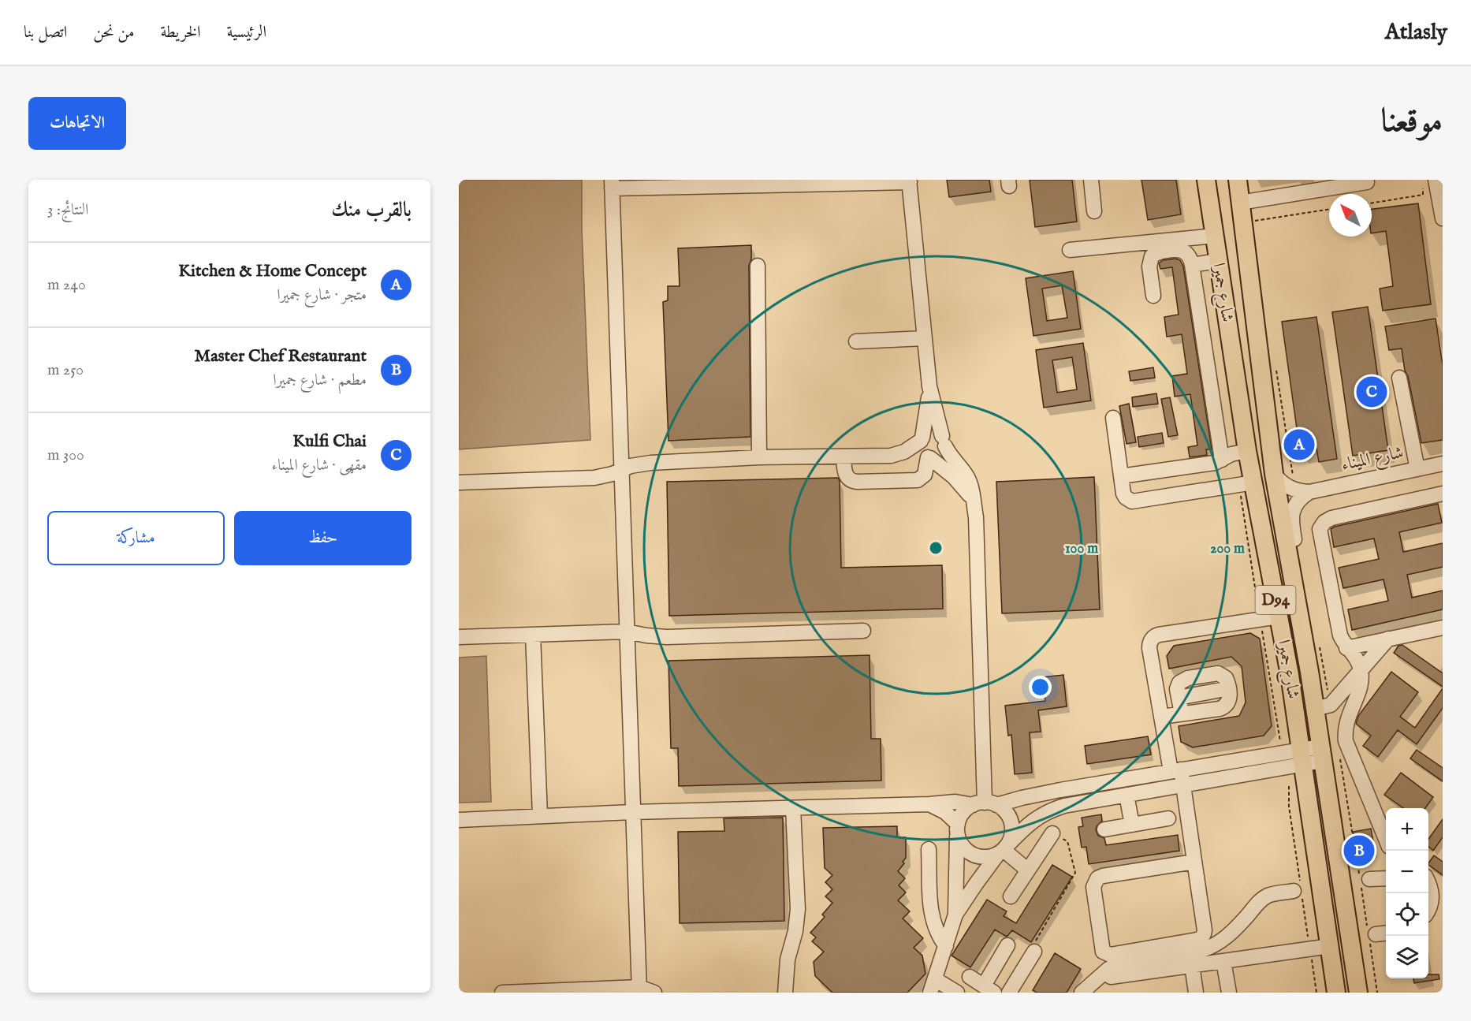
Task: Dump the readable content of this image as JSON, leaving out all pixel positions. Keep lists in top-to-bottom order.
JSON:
{
  "streets": {
    "main road": ["شارع جميرا", "D94"],
    "street": ["شارع الميناء"]
  },
  "north": "top left",
  "page": {
    "header": "Atlasly",
    "nav": [
      "الرئيسية",
      "الخريطة",
      "من نحن",
      "اتصل بنا"
    ],
    "title": "موقعنا",
    "buttons": [
      "الاتجاهات",
      ["حفظ", "مشاركة"]
    ],
    "heading": ["بالقرب منك", "النتائج: 3"],
    "list": [
      {
        "mark": "A",
        "name": "Kitchen & Home Concept",
        "note": "متجر · شارع جميرا",
        "value": "240 m"
      },
      {
        "mark": "B",
        "name": "Master Chef Restaurant",
        "note": "مطعم · شارع جميرا",
        "value": "250 m"
      },
      {
        "mark": "C",
        "name": "Kulfi Chai",
        "note": "مقهى · شارع الميناء",
        "value": "300 m"
      }
    ],
    "pins": ["C", "A", "B"],
    "map_buttons": ["+", "−"]
  },
  "rings": ["100 m", "200 m"]
}
